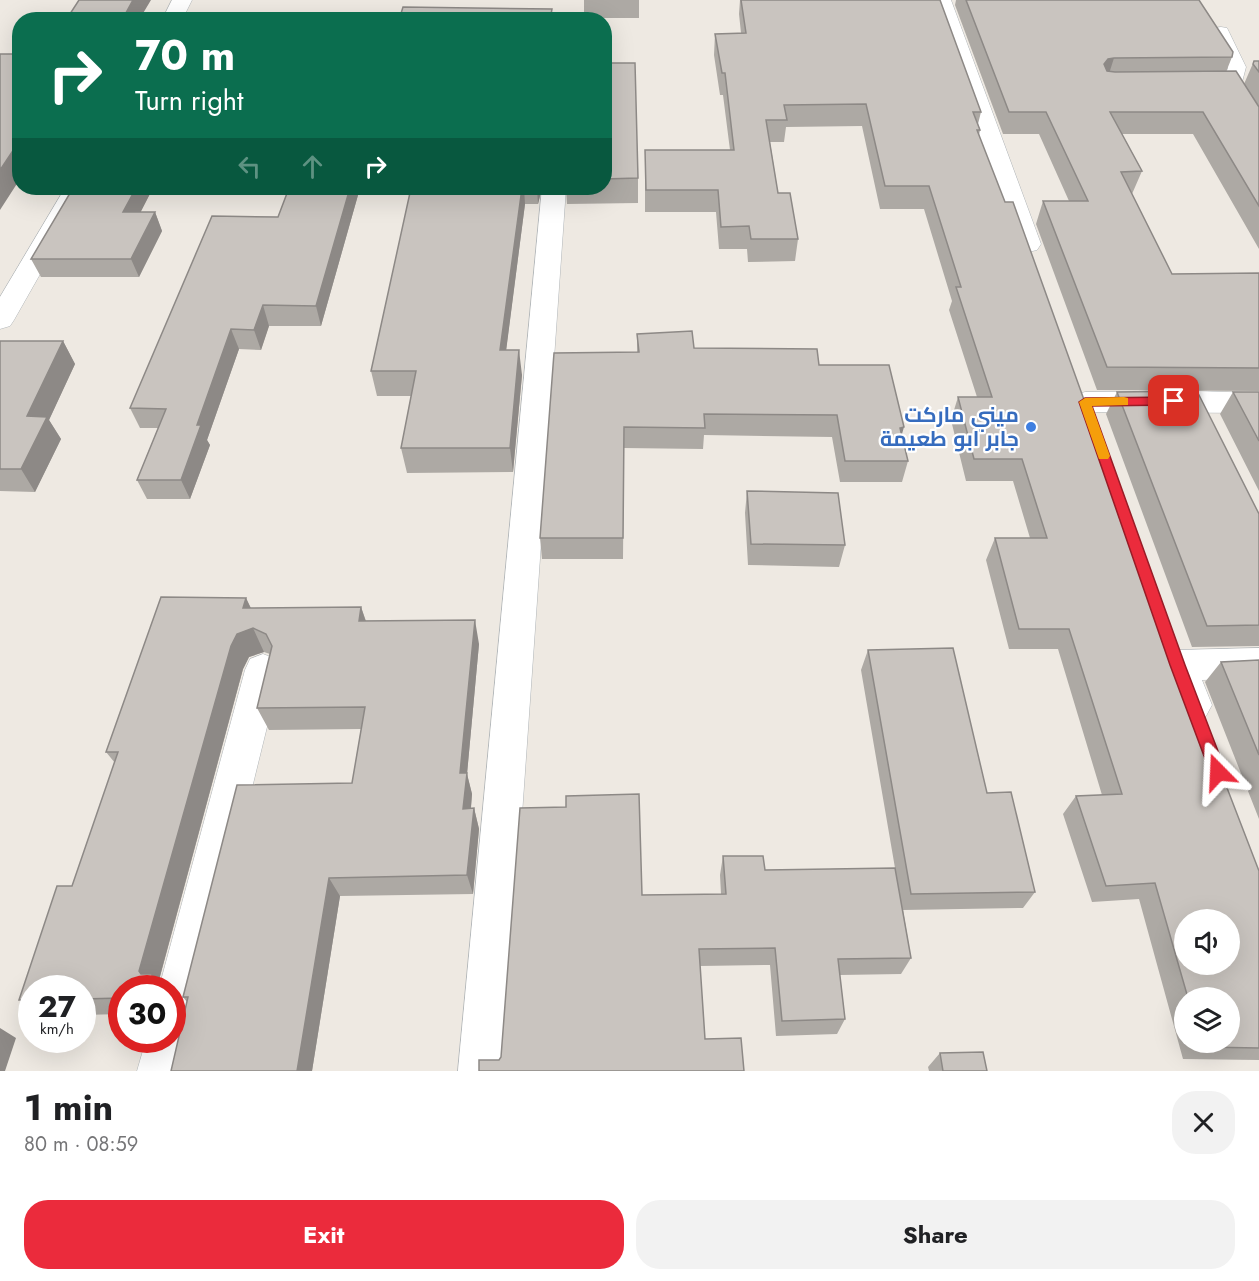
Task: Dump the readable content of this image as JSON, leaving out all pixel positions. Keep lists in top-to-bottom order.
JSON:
{
  "places": ["ميني ماركت جابر ابو طعيمة"],
  "page": {
    "turn": ["70 m", "Turn right"],
    "speed": "27 km/h",
    "limit": "30",
    "heading": ["1 min", "80 m · 08:59"],
    "buttons": ["Exit", "Share"]
  }
}
